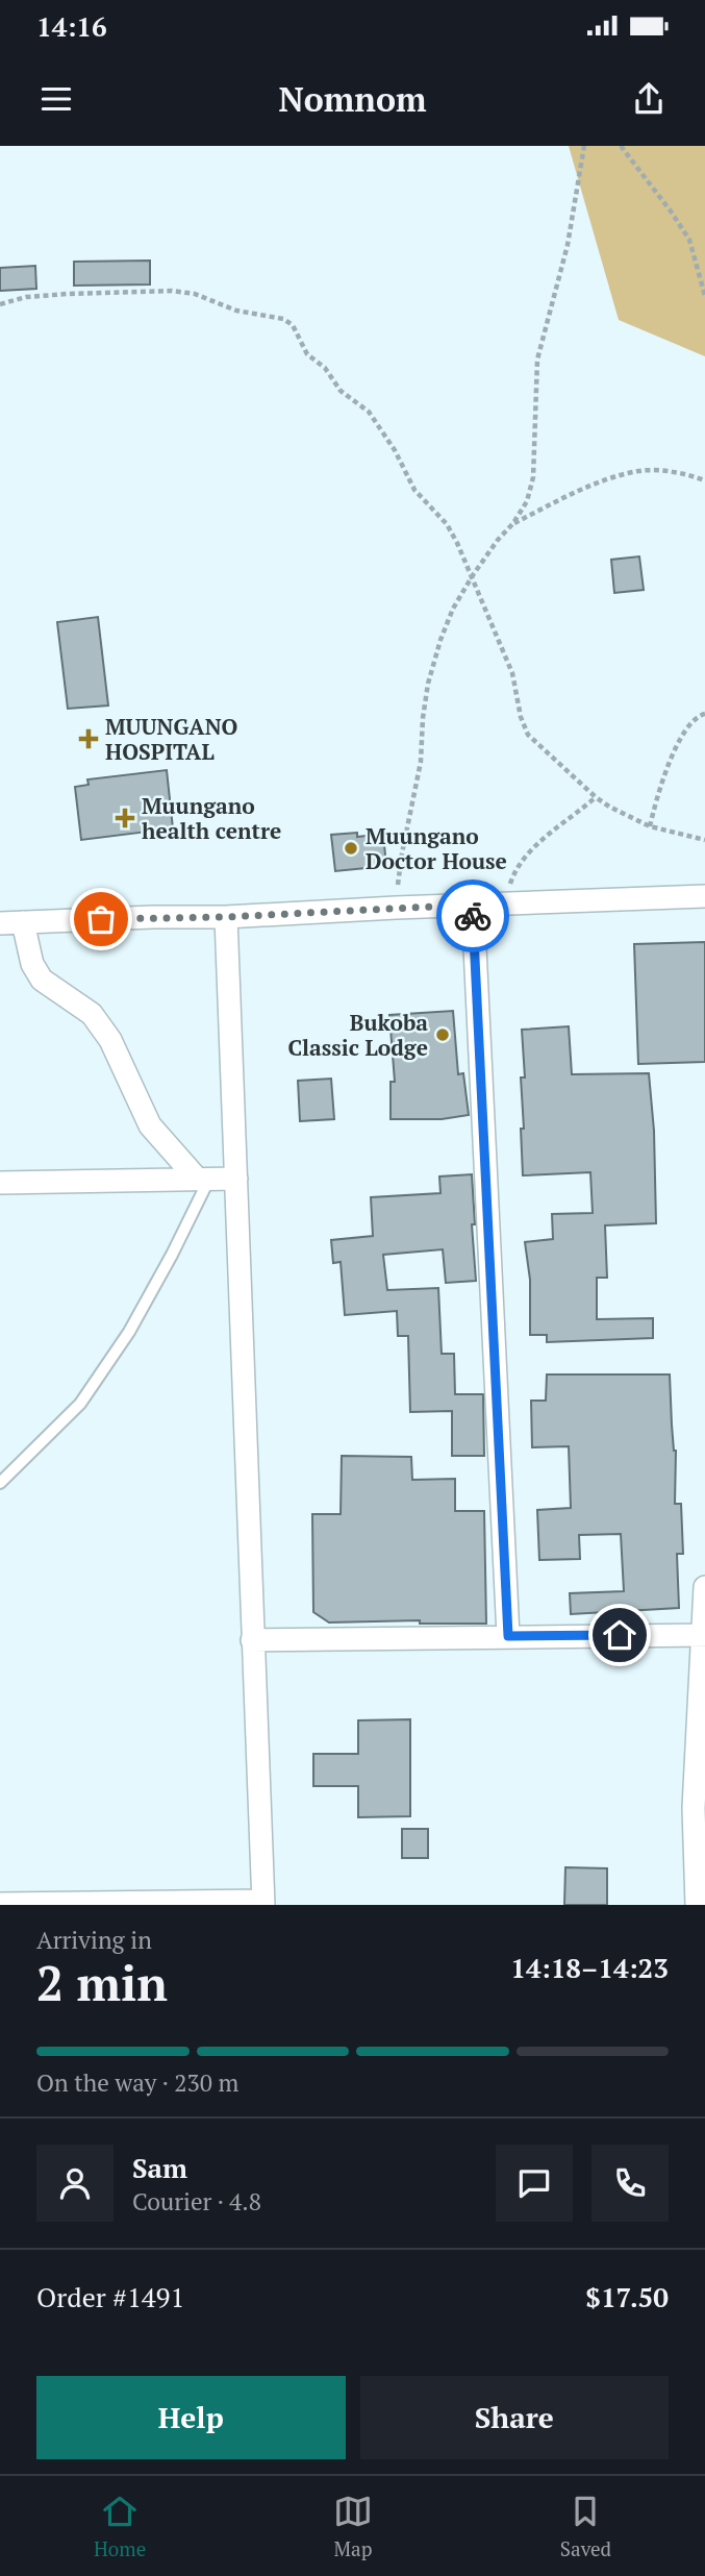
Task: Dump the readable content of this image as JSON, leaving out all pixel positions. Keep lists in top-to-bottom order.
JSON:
{
  "places": {
    "health": ["MUUNGANO HOSPITAL", "Muungano health centre"],
    "other": ["Muungano Doctor House", "Bukoba Classic Lodge"]
  },
  "page": {
    "status": "14:16",
    "header": "Nomnom",
    "heading": ["2 min", "Arriving in", "14:18–14:23"],
    "panel": [
      "Sam",
      "Courier · 4.8",
      "Order #1491",
      "$17.50"
    ],
    "bar": "On the way · 230 m",
    "buttons": ["Help", "Share"],
    "tabs": ["Home", "Map", "Saved"]
  }
}
